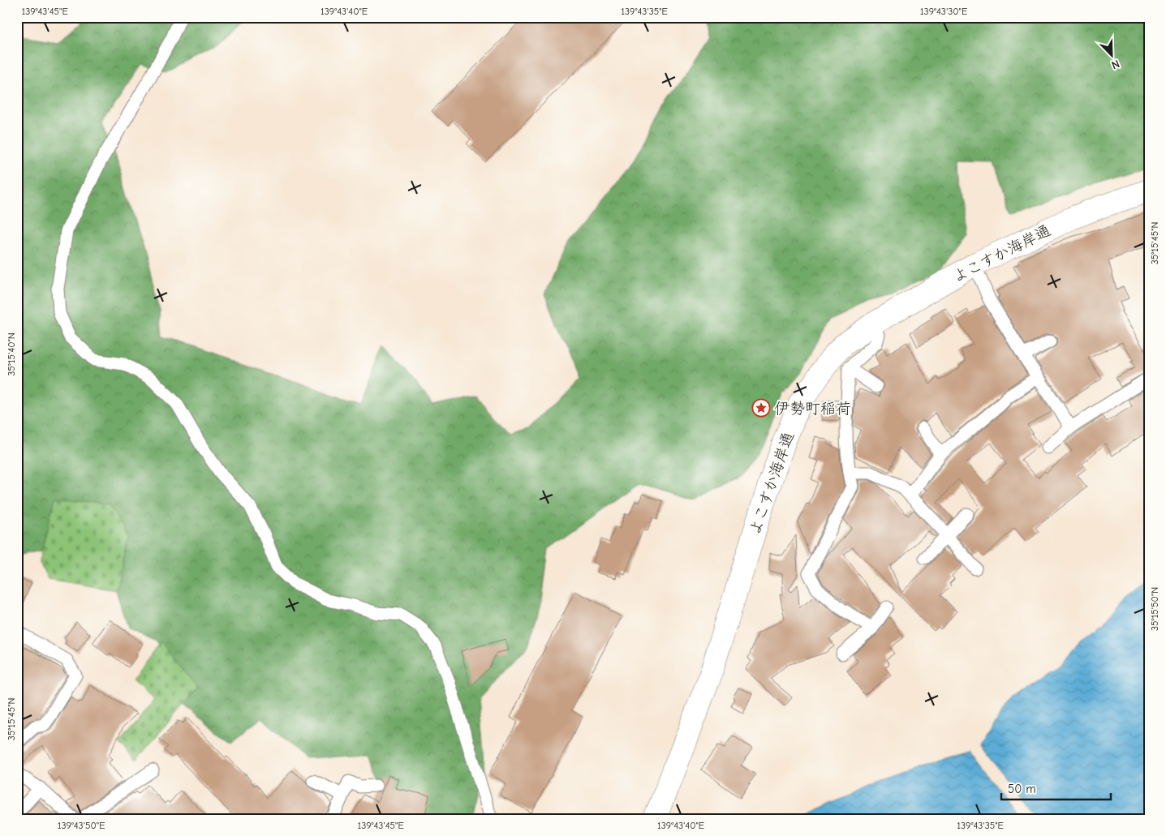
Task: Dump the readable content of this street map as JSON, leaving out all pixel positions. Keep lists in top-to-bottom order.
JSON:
{
  "streets": {
    "highway": ["よこすか海岸通"]
  },
  "places": {
    "place": ["伊勢町稲荷"]
  },
  "scale_bar": "50 m",
  "north": "bottom right",
  "coordinates": [
    "139°43'45\"E",
    "139°43'40\"E",
    "139°43'35\"E",
    "139°43'30\"E",
    "35°15'45\"N",
    "35°15'40\"N",
    "35°15'50\"N",
    "139°43'50\"E"
  ]
}
